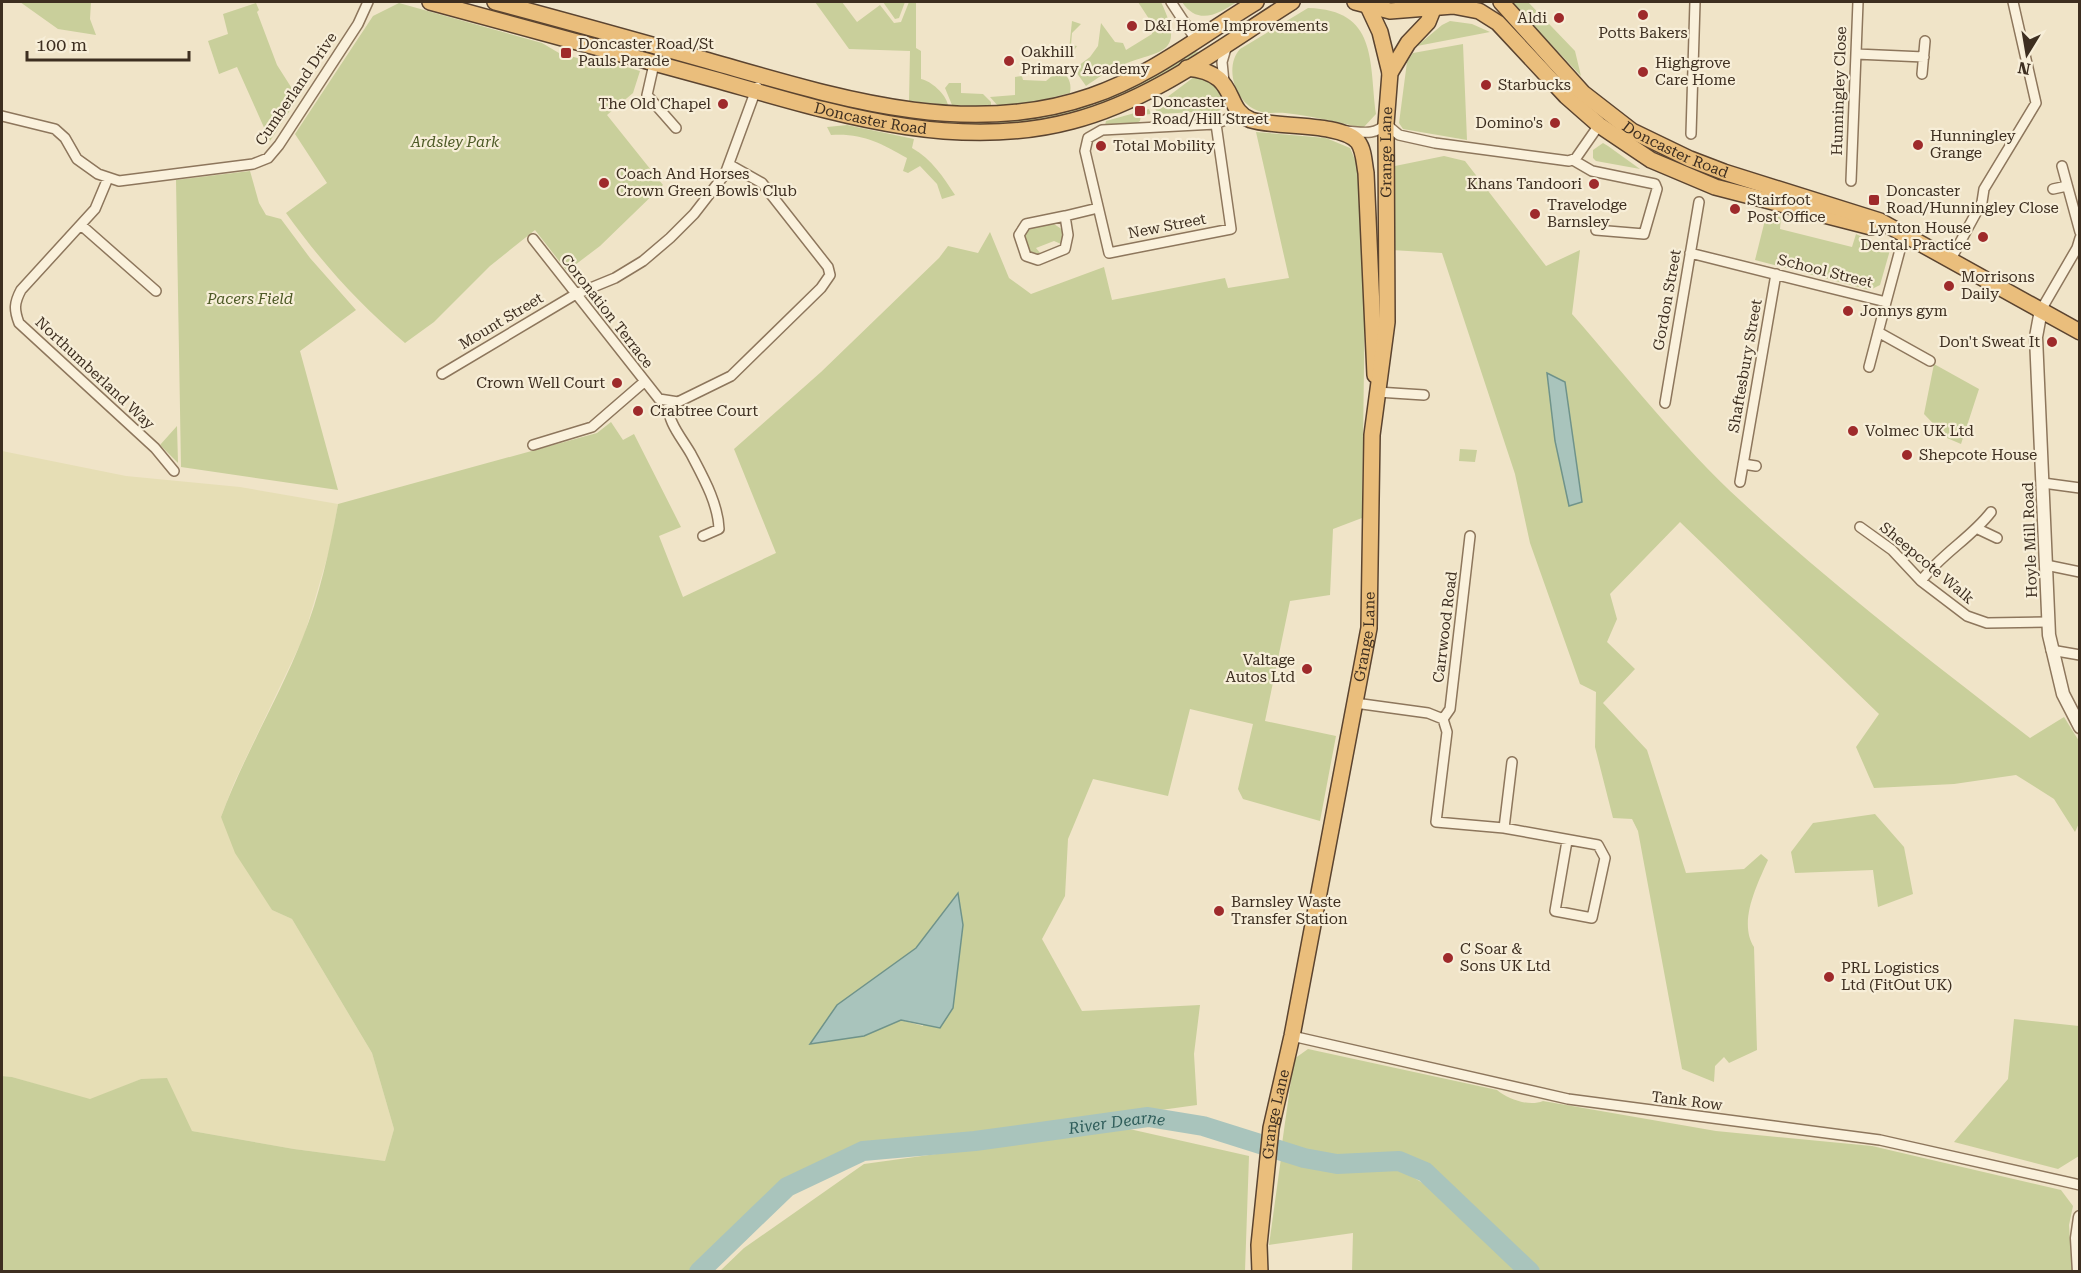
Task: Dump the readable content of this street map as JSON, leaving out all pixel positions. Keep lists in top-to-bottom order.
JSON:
{
  "streets": {
    "highway": ["Doncaster Road", "Grange Lane"],
    "street": [
      "Cumberland Drive",
      "Hunningley Close",
      "New Street",
      "School Street",
      "Gordon Street",
      "Coronation Terrace",
      "Mount Street",
      "Shaftesbury Street",
      "Northumberland Way",
      "Hoyle Mill Road",
      "Sheepcote Walk",
      "Carrwood Road",
      "Tank Row"
    ]
  },
  "crossings": [
    ["Cumberland Drive", "Northumberland Way"],
    ["Doncaster Road", "Grange Lane"],
    ["Doncaster Road", "School Street"],
    ["Doncaster Road", "Mount Street"],
    ["Doncaster Road", "Hoyle Mill Road"],
    ["Grange Lane", "Tank Row"],
    ["School Street", "Gordon Street"],
    ["School Street", "Shaftesbury Street"],
    ["Coronation Terrace", "Mount Street"],
    ["Hoyle Mill Road", "Sheepcote Walk"]
  ],
  "water": ["River Dearne"],
  "parks": ["Ardsley Park", "Pacers Field"],
  "places": {
    "other": [
      "Potts Bakers",
      "Aldi",
      "D&I Home Improvements",
      "Oakhill Primary Academy",
      "Highgrove Care Home",
      "Starbucks",
      "The Old Chapel",
      "Domino's",
      "Hunningley Grange",
      "Total Mobility",
      "Coach And Horses Crown Green Bowls Club",
      "Khans Tandoori",
      "Stairfoot Post Office",
      "Travelodge Barnsley",
      "Lynton House Dental Practice",
      "Morrisons Daily",
      "Jonnys gym",
      "Don't Sweat It",
      "Crown Well Court",
      "Crabtree Court",
      "Volmec UK Ltd",
      "Shepcote House",
      "Valtage Autos Ltd",
      "Barnsley Waste Transfer Station",
      "C Soar & Sons UK Ltd",
      "PRL Logistics Ltd (FitOut UK)"
    ],
    "transit": ["Doncaster Road/St Pauls Parade", "Doncaster Road/Hill Street", "Doncaster Road/Hunningley Close"]
  },
  "scale_bar": "100 m",
  "north": "bottom"
}
